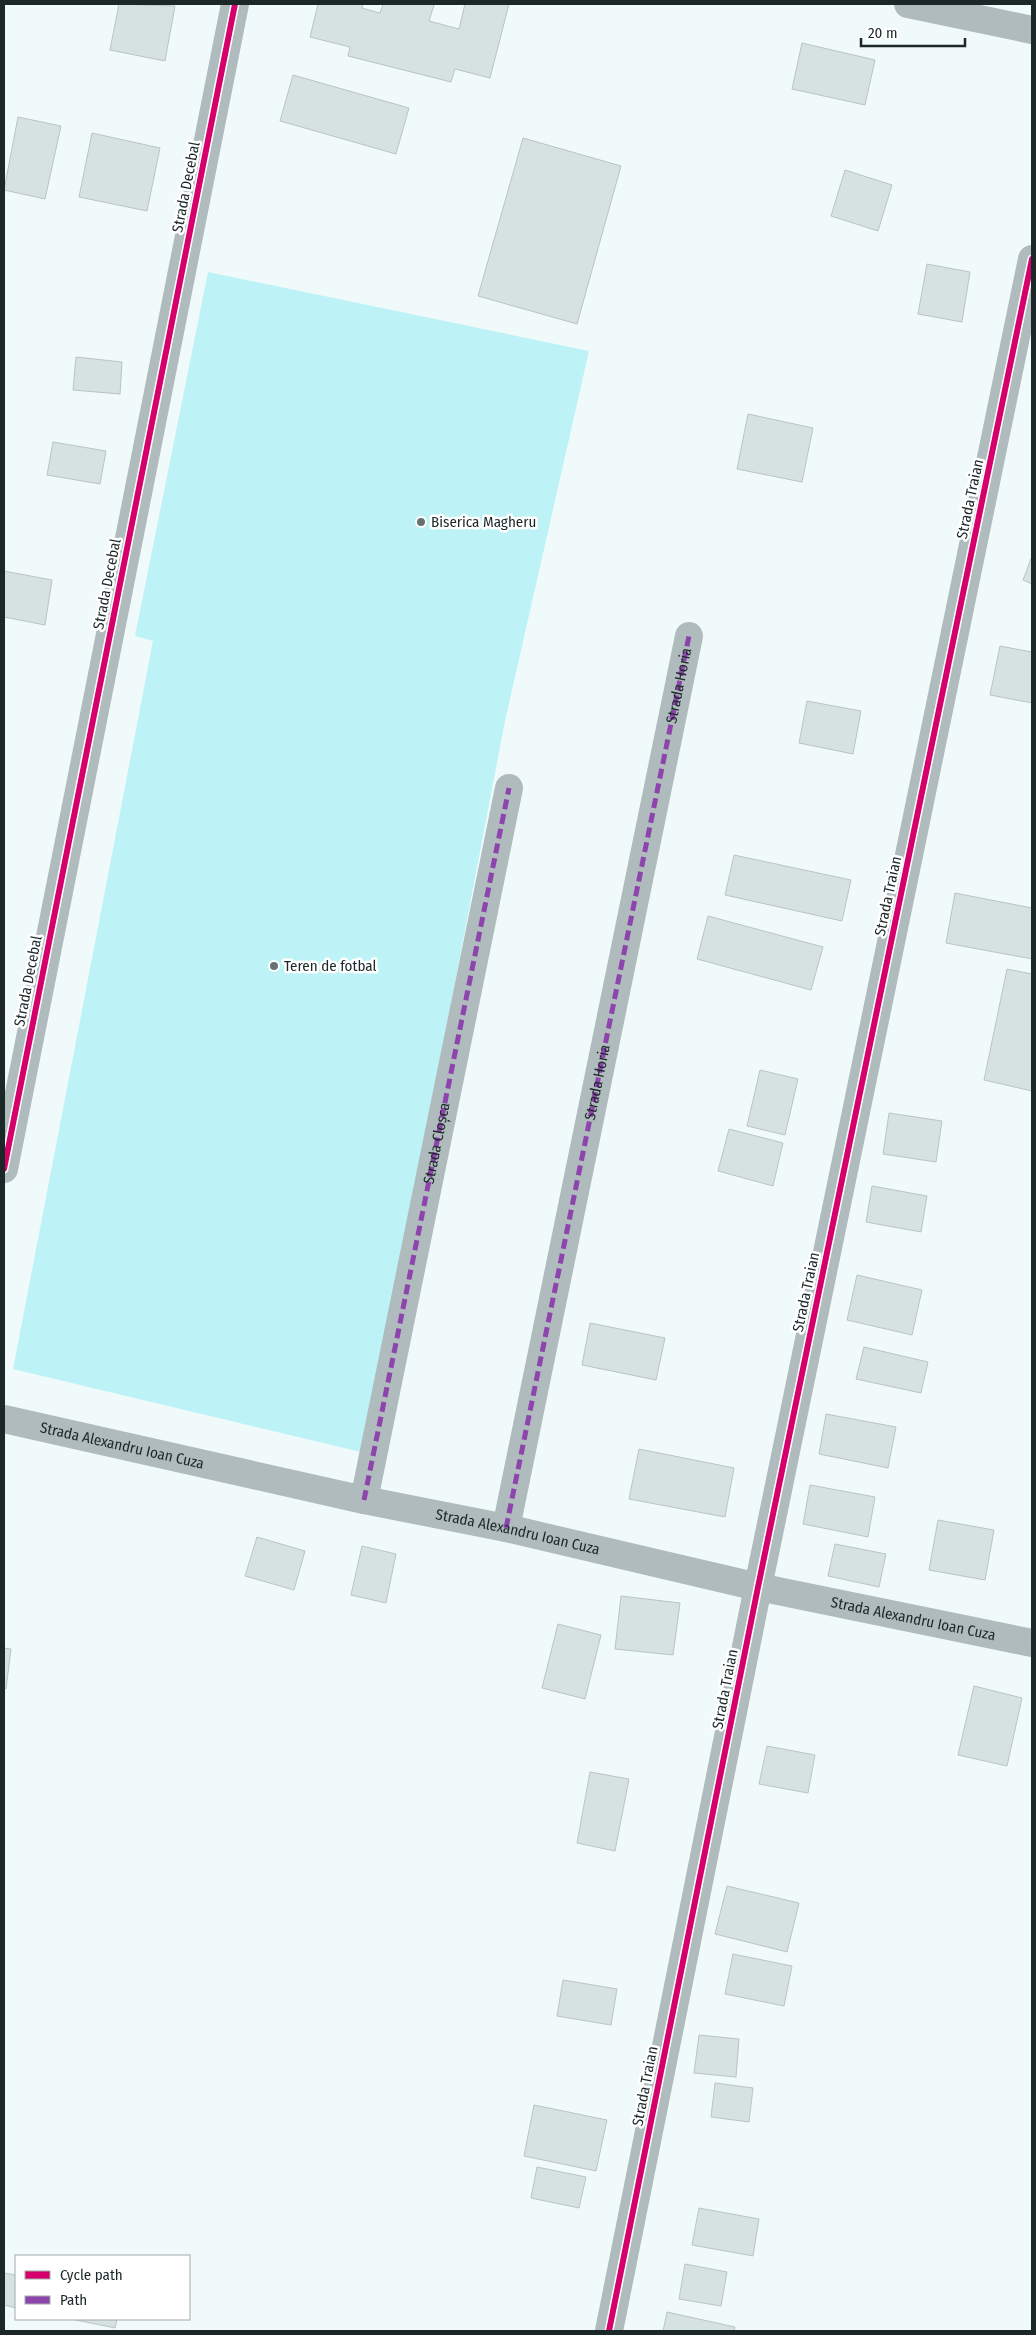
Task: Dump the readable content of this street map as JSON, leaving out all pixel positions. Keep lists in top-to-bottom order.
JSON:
{
  "streets": {
    "street": [
      "Strada Decebal",
      "Strada Traian",
      "Strada Horia",
      "Strada Cloșca",
      "Strada Alexandru Ioan Cuza"
    ]
  },
  "crossings": [
    ["Strada Traian", "Strada Alexandru Ioan Cuza"],
    ["Strada Horia", "Strada Alexandru Ioan Cuza"],
    ["Strada Cloșca", "Strada Alexandru Ioan Cuza"]
  ],
  "places": ["Biserica Magheru", "Teren de fotbal"],
  "legend": ["Cycle path", "Path"],
  "scale_bar": "20 m"
}
